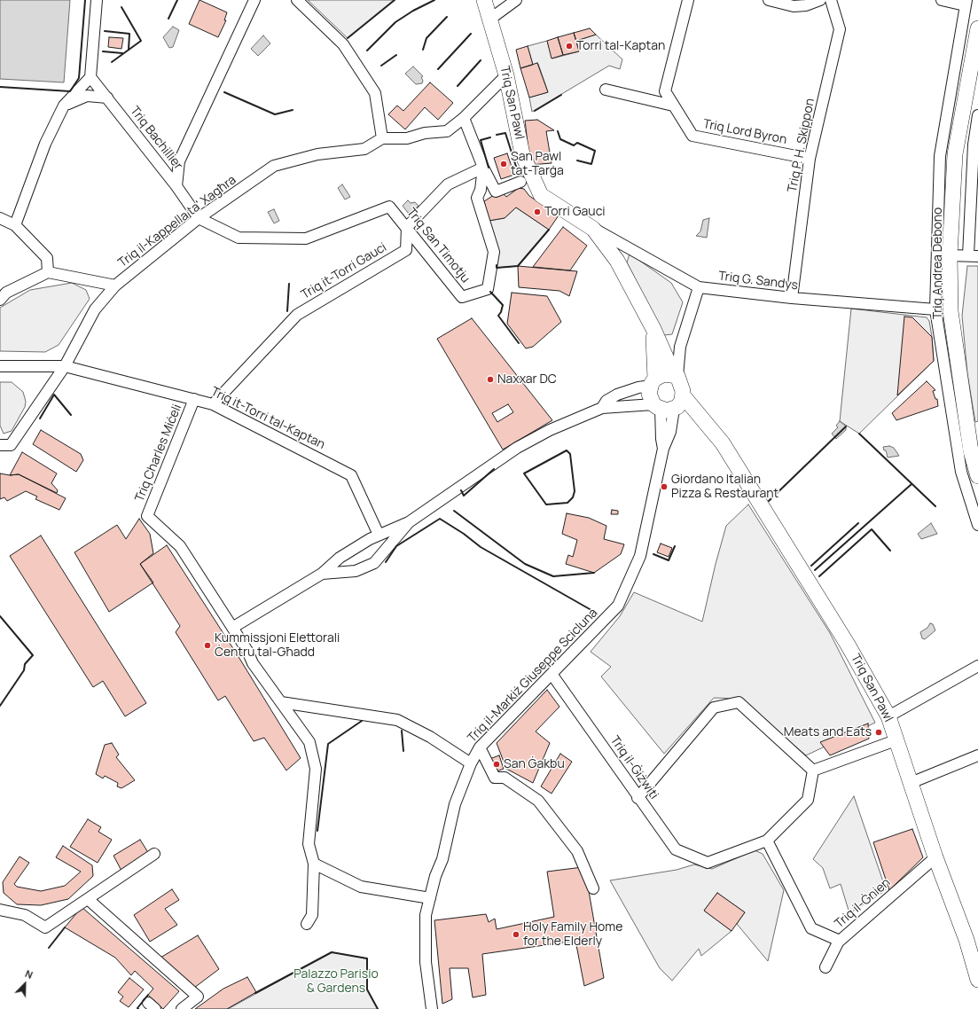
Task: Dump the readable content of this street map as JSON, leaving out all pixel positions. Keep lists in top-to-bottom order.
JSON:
{
  "streets": {
    "main road": ["Triq San Pawl", "Triq Andrea Debono"],
    "street": [
      "Triq Lord Byron",
      "Triq Bachillier",
      "Triq P. H. Skippon",
      "Triq il-Kappella ta' Xagħra",
      "Triq San Timotju",
      "Triq it-Torri Gauci",
      "Triq G. Sandys",
      "Triq it-Torri tal-Kaptan",
      "Triq Charles Miċeli",
      "Triq il-Markiż Giuseppe Scicluna",
      "Triq il-Ġiżwiti",
      "Triq il-Ġnien"
    ]
  },
  "crossings": [
    ["Triq San Pawl", "Triq G. Sandys"],
    ["Triq San Pawl", "Triq il-Markiż Giuseppe Scicluna"],
    ["Triq San Pawl", "Triq il-Ġnien"],
    ["Triq Lord Byron", "Triq P. H. Skippon"],
    ["Triq Bachillier", "Triq il-Kappella ta' Xagħra"],
    ["Triq Bachillier", "Triq San Timotju"],
    ["Triq P. H. Skippon", "Triq G. Sandys"],
    ["Triq il-Kappella ta' Xagħra", "Triq San Timotju"],
    ["Triq il-Kappella ta' Xagħra", "Triq it-Torri tal-Kaptan"],
    ["Triq San Timotju", "Triq it-Torri Gauci"],
    ["Triq Andrea Debono", "Triq G. Sandys"],
    ["Triq it-Torri Gauci", "Triq it-Torri tal-Kaptan"],
    ["Triq it-Torri tal-Kaptan", "Triq Charles Miċeli"],
    ["Triq il-Markiż Giuseppe Scicluna", "Triq il-Ġiżwiti"],
    ["Triq il-Ġiżwiti", "Triq il-Ġnien"]
  ],
  "parks": ["Palazzo Parisio & Gardens"],
  "places": [
    "Torri tal-Kaptan",
    "San Pawl tat-Tarġa",
    "Torri Gauci",
    "Naxxar DC",
    "Giordano Italian Pizza & Restaurant",
    "Kummissjoni Elettorali Ċentru tal-Għadd",
    "Meats and Eats",
    "San Ġakbu",
    "Holy Family Home for the Elderly"
  ],
  "north": "top right"
}
